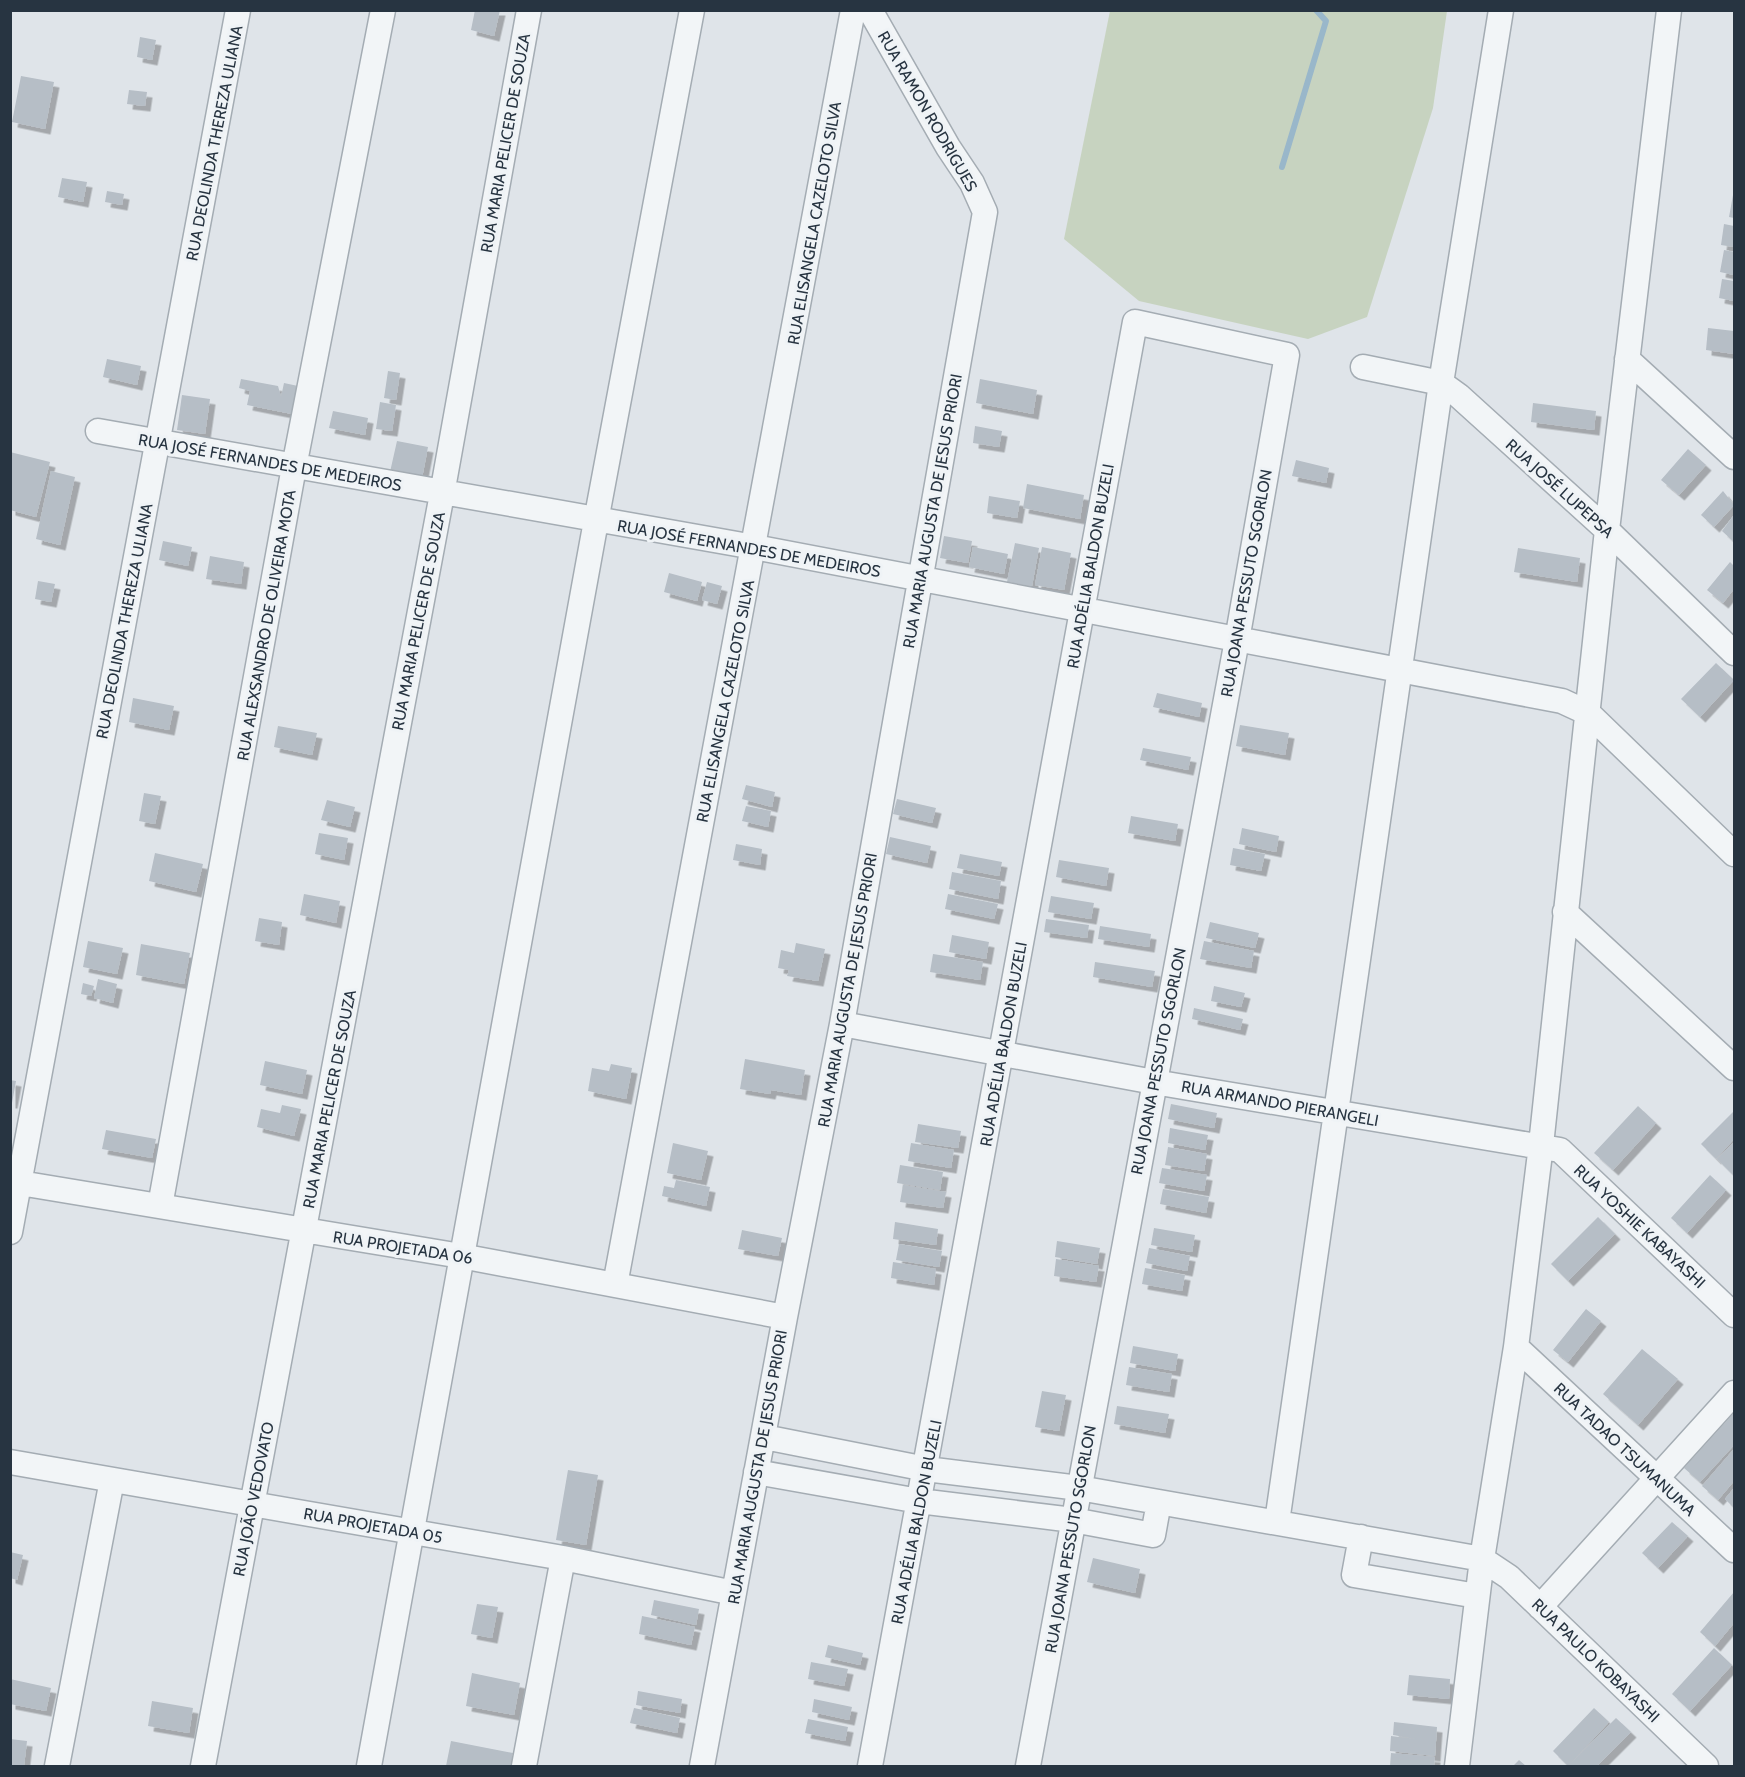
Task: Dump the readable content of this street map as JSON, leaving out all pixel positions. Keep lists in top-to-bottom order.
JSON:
{
  "streets": {
    "street": [
      "RUA RAMON RODRIGUES",
      "RUA DEOLINDA THEREZA ULIANA",
      "RUA MARIA PELICER DE SOUZA",
      "RUA ELISANGELA CAZELOTO SILVA",
      "RUA JOSÉ FERNANDES DE MEDEIROS",
      "RUA JOSÉ LUPEPSA",
      "RUA MARIA AUGUSTA DE JESUS PRIORI",
      "RUA ADÉLIA BALDON BUZELI",
      "RUA JOANA PESSUTO SGORLON",
      "RUA ALEXSANDRO DE OLIVEIRA MOTA",
      "RUA ARMANDO PIERANGELI",
      "RUA YOSHIE KABAYASHI",
      "RUA PROJETADA 06",
      "RUA TADAO TSUMANUMA",
      "RUA JOÃO VEDOVATO",
      "RUA PROJETADA 05",
      "RUA PAULO KOBAYASHI"
    ]
  },
  "crossings": [
    ["RUA RAMON RODRIGUES", "RUA MARIA AUGUSTA DE JESUS PRIORI"],
    ["RUA DEOLINDA THEREZA ULIANA", "RUA JOSÉ FERNANDES DE MEDEIROS"],
    ["RUA DEOLINDA THEREZA ULIANA", "RUA PROJETADA 06"],
    ["RUA MARIA PELICER DE SOUZA", "RUA JOSÉ FERNANDES DE MEDEIROS"],
    ["RUA MARIA PELICER DE SOUZA", "RUA PROJETADA 06"],
    ["RUA MARIA PELICER DE SOUZA", "RUA JOÃO VEDOVATO"],
    ["RUA ELISANGELA CAZELOTO SILVA", "RUA JOSÉ FERNANDES DE MEDEIROS"],
    ["RUA ELISANGELA CAZELOTO SILVA", "RUA PROJETADA 06"],
    ["RUA JOSÉ FERNANDES DE MEDEIROS", "RUA MARIA AUGUSTA DE JESUS PRIORI"],
    ["RUA JOSÉ FERNANDES DE MEDEIROS", "RUA ADÉLIA BALDON BUZELI"],
    ["RUA JOSÉ FERNANDES DE MEDEIROS", "RUA JOANA PESSUTO SGORLON"],
    ["RUA JOSÉ FERNANDES DE MEDEIROS", "RUA ALEXSANDRO DE OLIVEIRA MOTA"],
    ["RUA MARIA AUGUSTA DE JESUS PRIORI", "RUA ARMANDO PIERANGELI"],
    ["RUA MARIA AUGUSTA DE JESUS PRIORI", "RUA PROJETADA 06"],
    ["RUA MARIA AUGUSTA DE JESUS PRIORI", "RUA PROJETADA 05"],
    ["RUA ADÉLIA BALDON BUZELI", "RUA JOANA PESSUTO SGORLON"],
    ["RUA ADÉLIA BALDON BUZELI", "RUA ARMANDO PIERANGELI"],
    ["RUA JOANA PESSUTO SGORLON", "RUA ARMANDO PIERANGELI"],
    ["RUA ALEXSANDRO DE OLIVEIRA MOTA", "RUA PROJETADA 06"],
    ["RUA ARMANDO PIERANGELI", "RUA YOSHIE KABAYASHI"],
    ["RUA PROJETADA 06", "RUA JOÃO VEDOVATO"],
    ["RUA JOÃO VEDOVATO", "RUA PROJETADA 05"]
  ]
}
